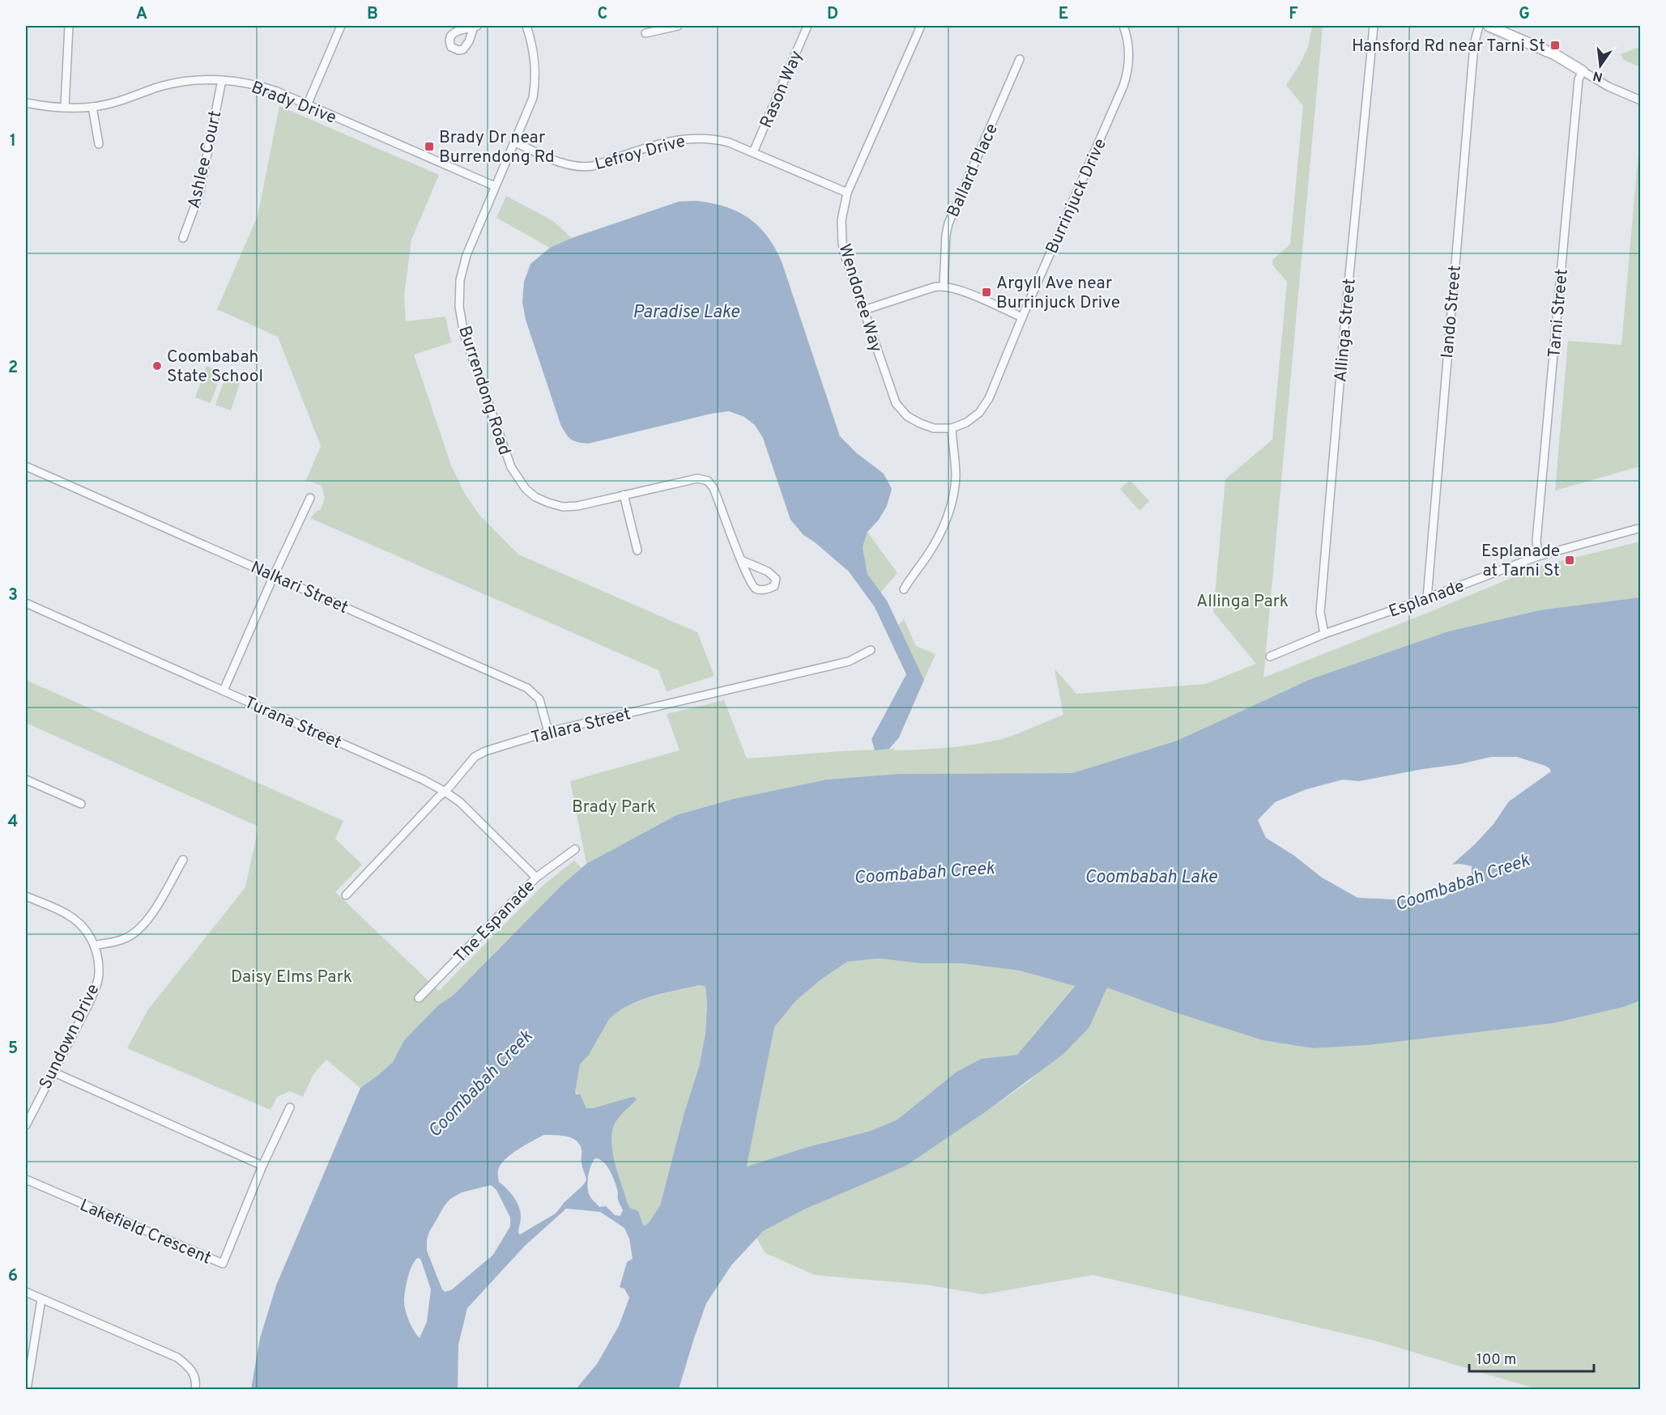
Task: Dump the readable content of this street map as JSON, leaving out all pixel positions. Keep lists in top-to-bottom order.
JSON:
{
  "streets": {
    "street": [
      "Rason Way",
      "Brady Drive",
      "Lefroy Drive",
      "Ashlee Court",
      "Ballard Place",
      "Burrinjuck Drive",
      "Wendoree Way",
      "Iando Street",
      "Tarni Street",
      "Allinga Street",
      "Burrendong Road",
      "Nalkari Street",
      "Esplanade",
      "Turana Street",
      "Tallara Street",
      "The Espanade",
      "Sundown Drive",
      "Lakefield Crescent"
    ]
  },
  "crossings": [
    ["Rason Way", "Lefroy Drive"],
    ["Brady Drive", "Ashlee Court"],
    ["Brady Drive", "Burrendong Road"],
    ["Lefroy Drive", "Wendoree Way"],
    ["Lefroy Drive", "Burrendong Road"],
    ["Ballard Place", "Burrinjuck Drive"],
    ["Ballard Place", "Wendoree Way"],
    ["Burrinjuck Drive", "Wendoree Way"],
    ["Iando Street", "Esplanade"],
    ["Tarni Street", "Esplanade"],
    ["Allinga Street", "Esplanade"],
    ["Nalkari Street", "Tallara Street"],
    ["Turana Street", "Tallara Street"],
    ["Turana Street", "The Espanade"]
  ],
  "water": ["Paradise Lake", "Coombabah Creek", "Coombabah Lake"],
  "parks": ["Allinga Park", "Brady Park", "Daisy Elms Park"],
  "places": {
    "transit": [
      "Hansford Rd near Tarni St",
      "Brady Dr near Burrendong Rd",
      "Argyll Ave near Burrinjuck Drive",
      "Esplanade at Tarni St"
    ],
    "other": ["Coombabah State School"]
  },
  "scale_bar": "100 m",
  "north": "bottom",
  "grid": {
    "columns": [
      "A",
      "B",
      "C",
      "D",
      "E",
      "F",
      "G"
    ],
    "rows": [
      "1",
      "2",
      "3",
      "4",
      "5",
      "6"
    ]
  }
}
